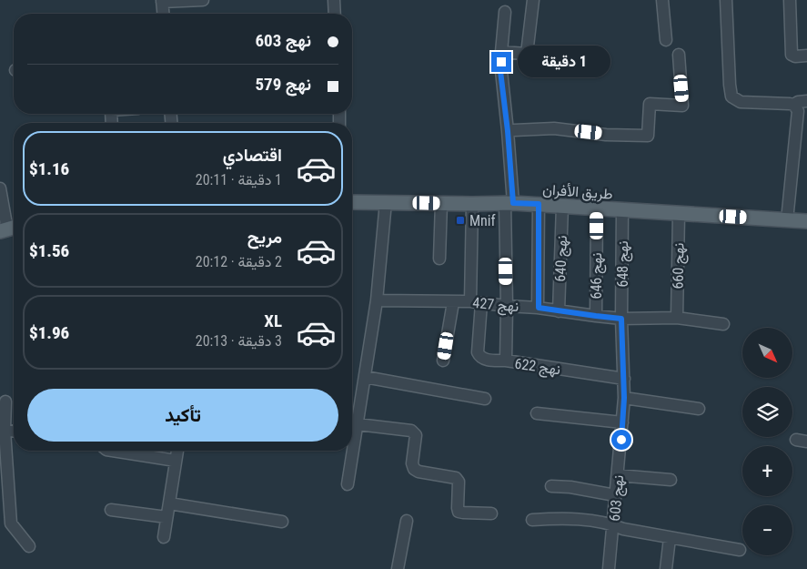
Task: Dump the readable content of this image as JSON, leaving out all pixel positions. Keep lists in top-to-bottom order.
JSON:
{
  "streets": {
    "main road": ["طريق الأفران"],
    "street": [
      "نهج 640",
      "نهج 648",
      "نهج 660",
      "نهج 646",
      "نهج 427",
      "نهج 622",
      "نهج 603"
    ]
  },
  "crossings": [
    ["طريق الأفران", "نهج 640"],
    ["طريق الأفران", "نهج 648"],
    ["طريق الأفران", "نهج 660"],
    ["طريق الأفران", "نهج 646"],
    ["طريق الأفران", "نهج 622"],
    ["نهج 640", "نهج 427"],
    ["نهج 648", "نهج 427"],
    ["نهج 648", "نهج 603"],
    ["نهج 660", "نهج 427"],
    ["نهج 646", "نهج 427"],
    ["نهج 427", "نهج 622"],
    ["نهج 427", "نهج 603"],
    ["نهج 622", "نهج 603"]
  ],
  "places": {
    "transit": ["Mnif"]
  },
  "north": "bottom right",
  "page": {
    "banner": ["نهج 603", "نهج 579"],
    "bubble": "1 دقيقة",
    "list": [
      {
        "name": "اقتصادي",
        "note": "1 دقيقة · 20:11",
        "value": "$1.16"
      },
      {
        "name": "مريح",
        "note": "2 دقيقة · 20:12",
        "value": "$1.56"
      },
      {
        "name": "XL",
        "note": "3 دقيقة · 20:13",
        "value": "$1.96"
      }
    ],
    "map_buttons": ["+", "−"],
    "buttons": "تأكيد"
  }
}
